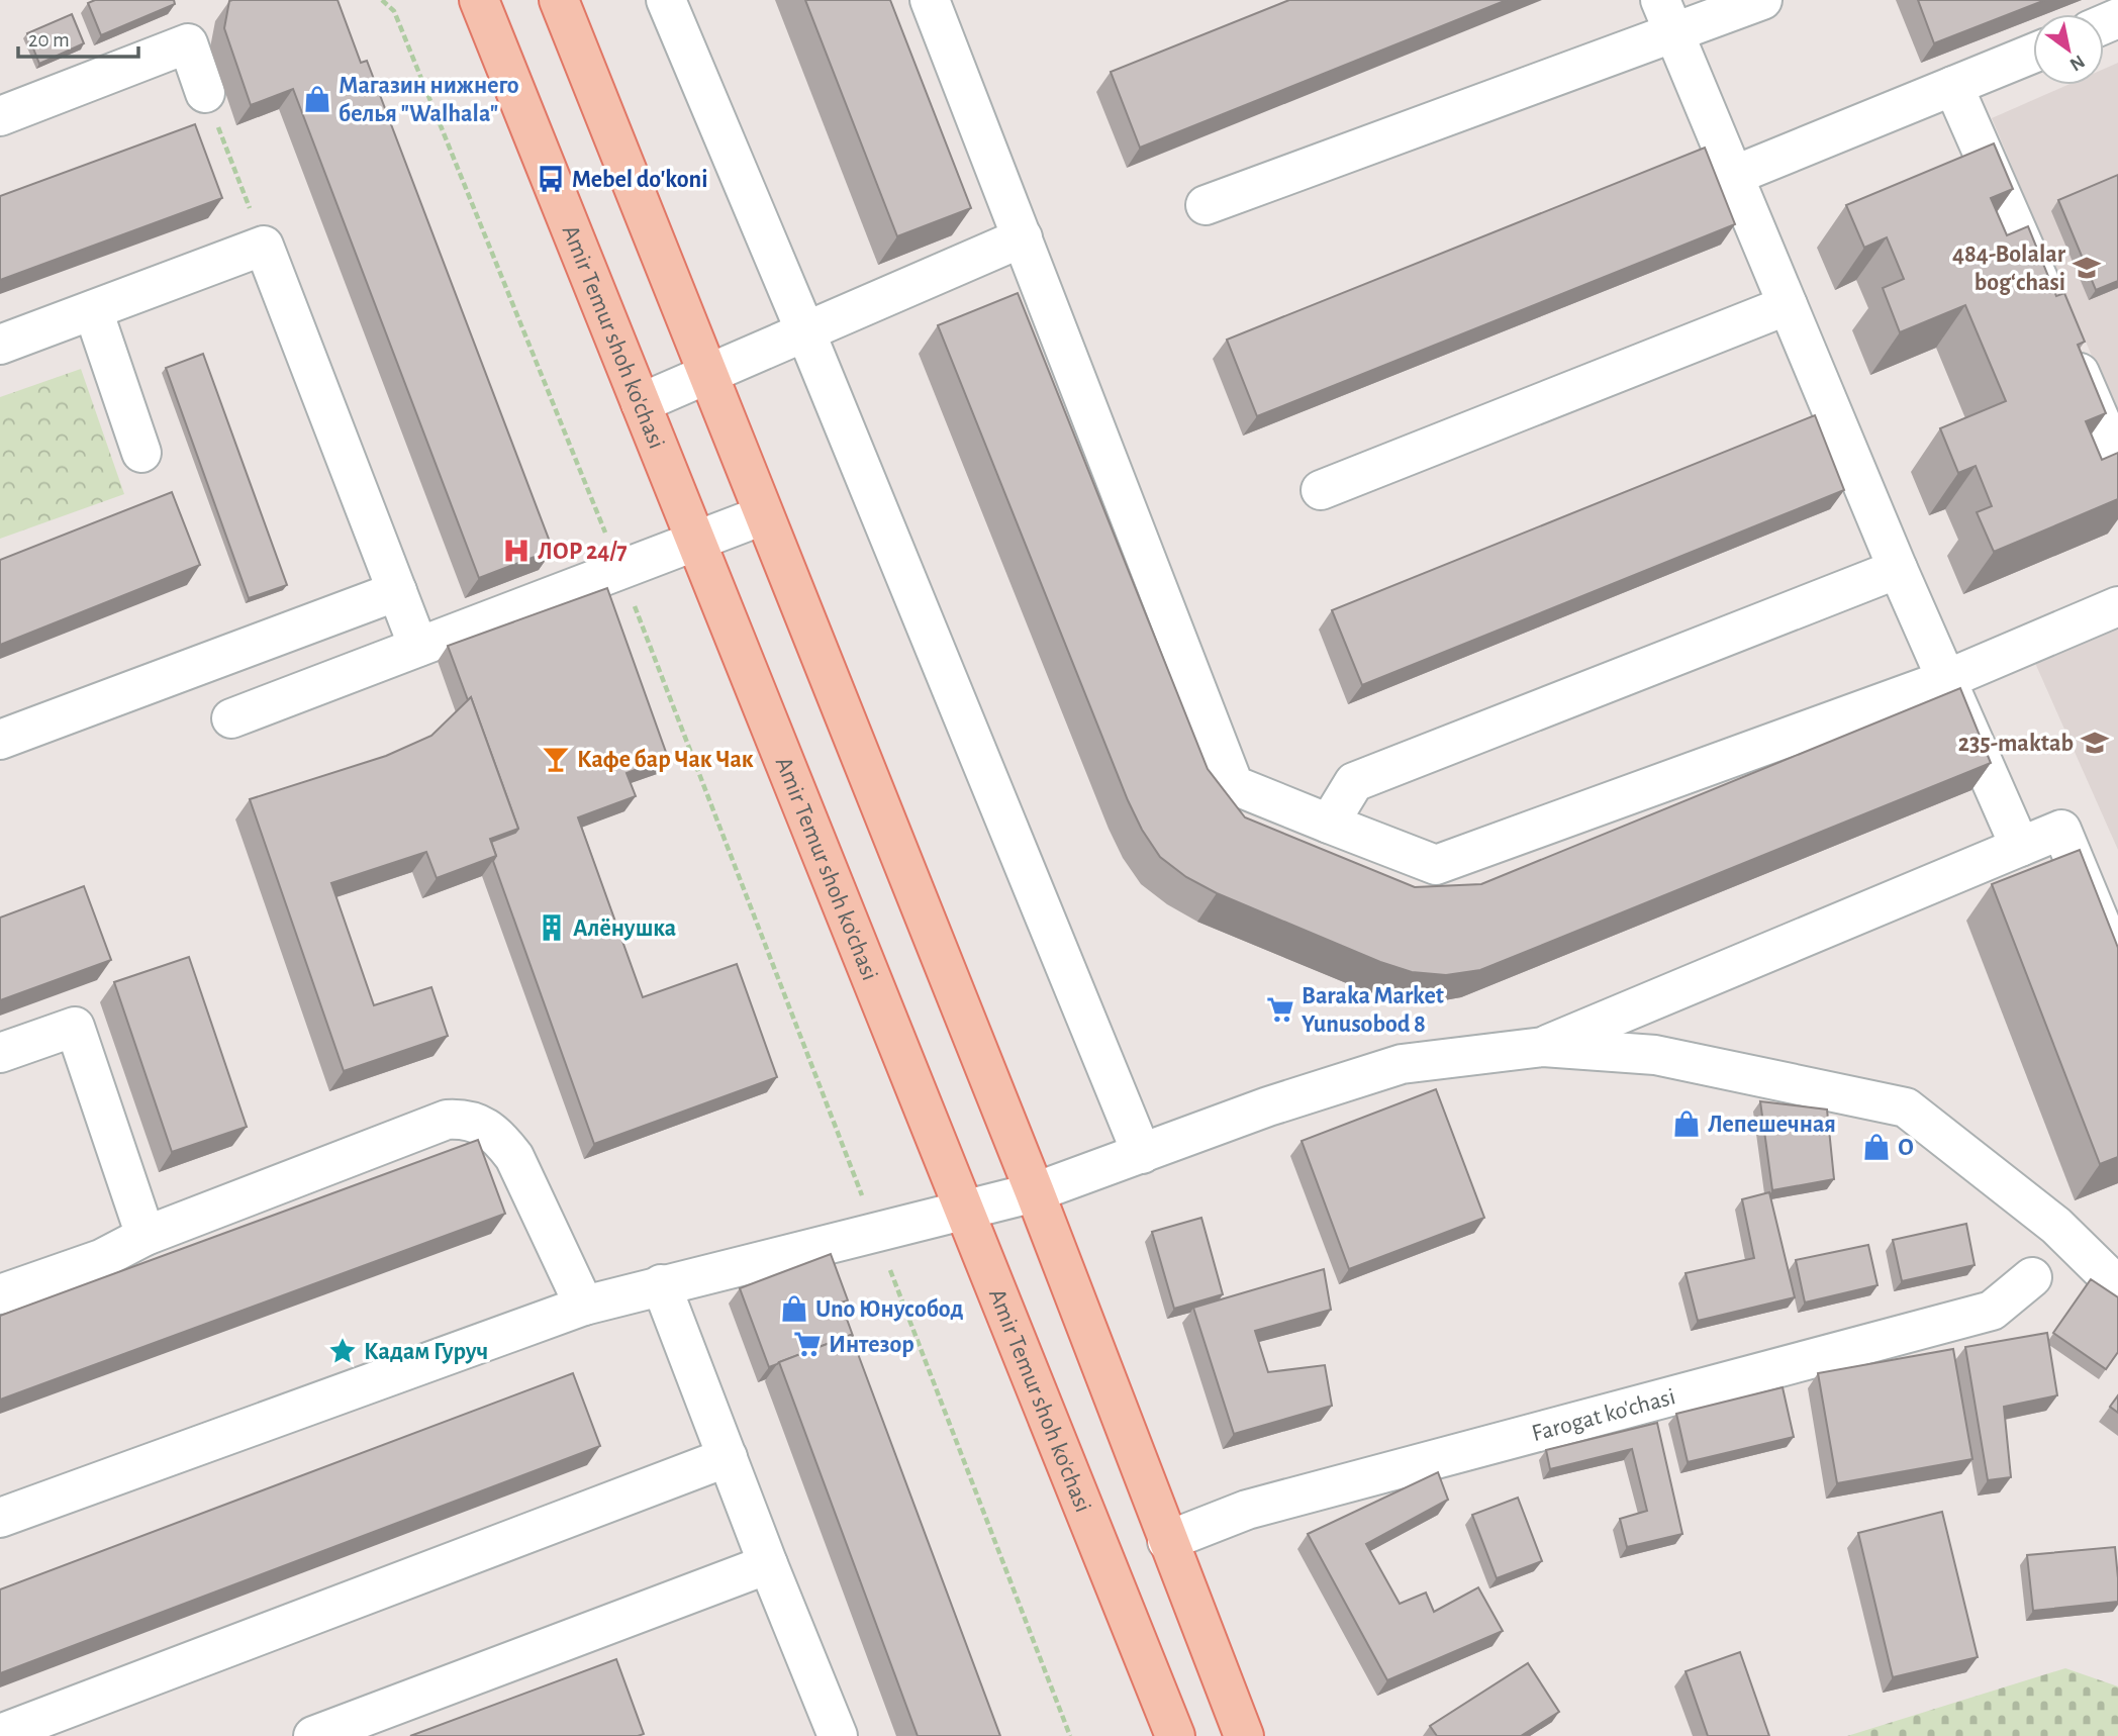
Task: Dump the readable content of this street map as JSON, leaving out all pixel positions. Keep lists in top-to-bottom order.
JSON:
{
  "streets": {
    "main road": ["Amir Temur shoh ko'chasi"],
    "street": ["Farogat ko'chasi"]
  },
  "places": {
    "shop": [
      "Магазин нижнего белья \"Walhala\"",
      "Лепешечная",
      "О",
      "Uno Юнусобод"
    ],
    "bus stop": ["Mebel do'koni"],
    "school or university": ["484-Bolalar bogʻchasi", "235-maktab"],
    "hospital": ["ЛОР 24/7"],
    "bar": ["Кафе бар Чак Чак"],
    "building": ["Алёнушка"],
    "supermarket": ["Baraka Market Yunusobod 8", "Интезор"],
    "place": ["Кадам Гуруч"]
  },
  "scale_bar": "20 m",
  "north": "bottom right"
}
